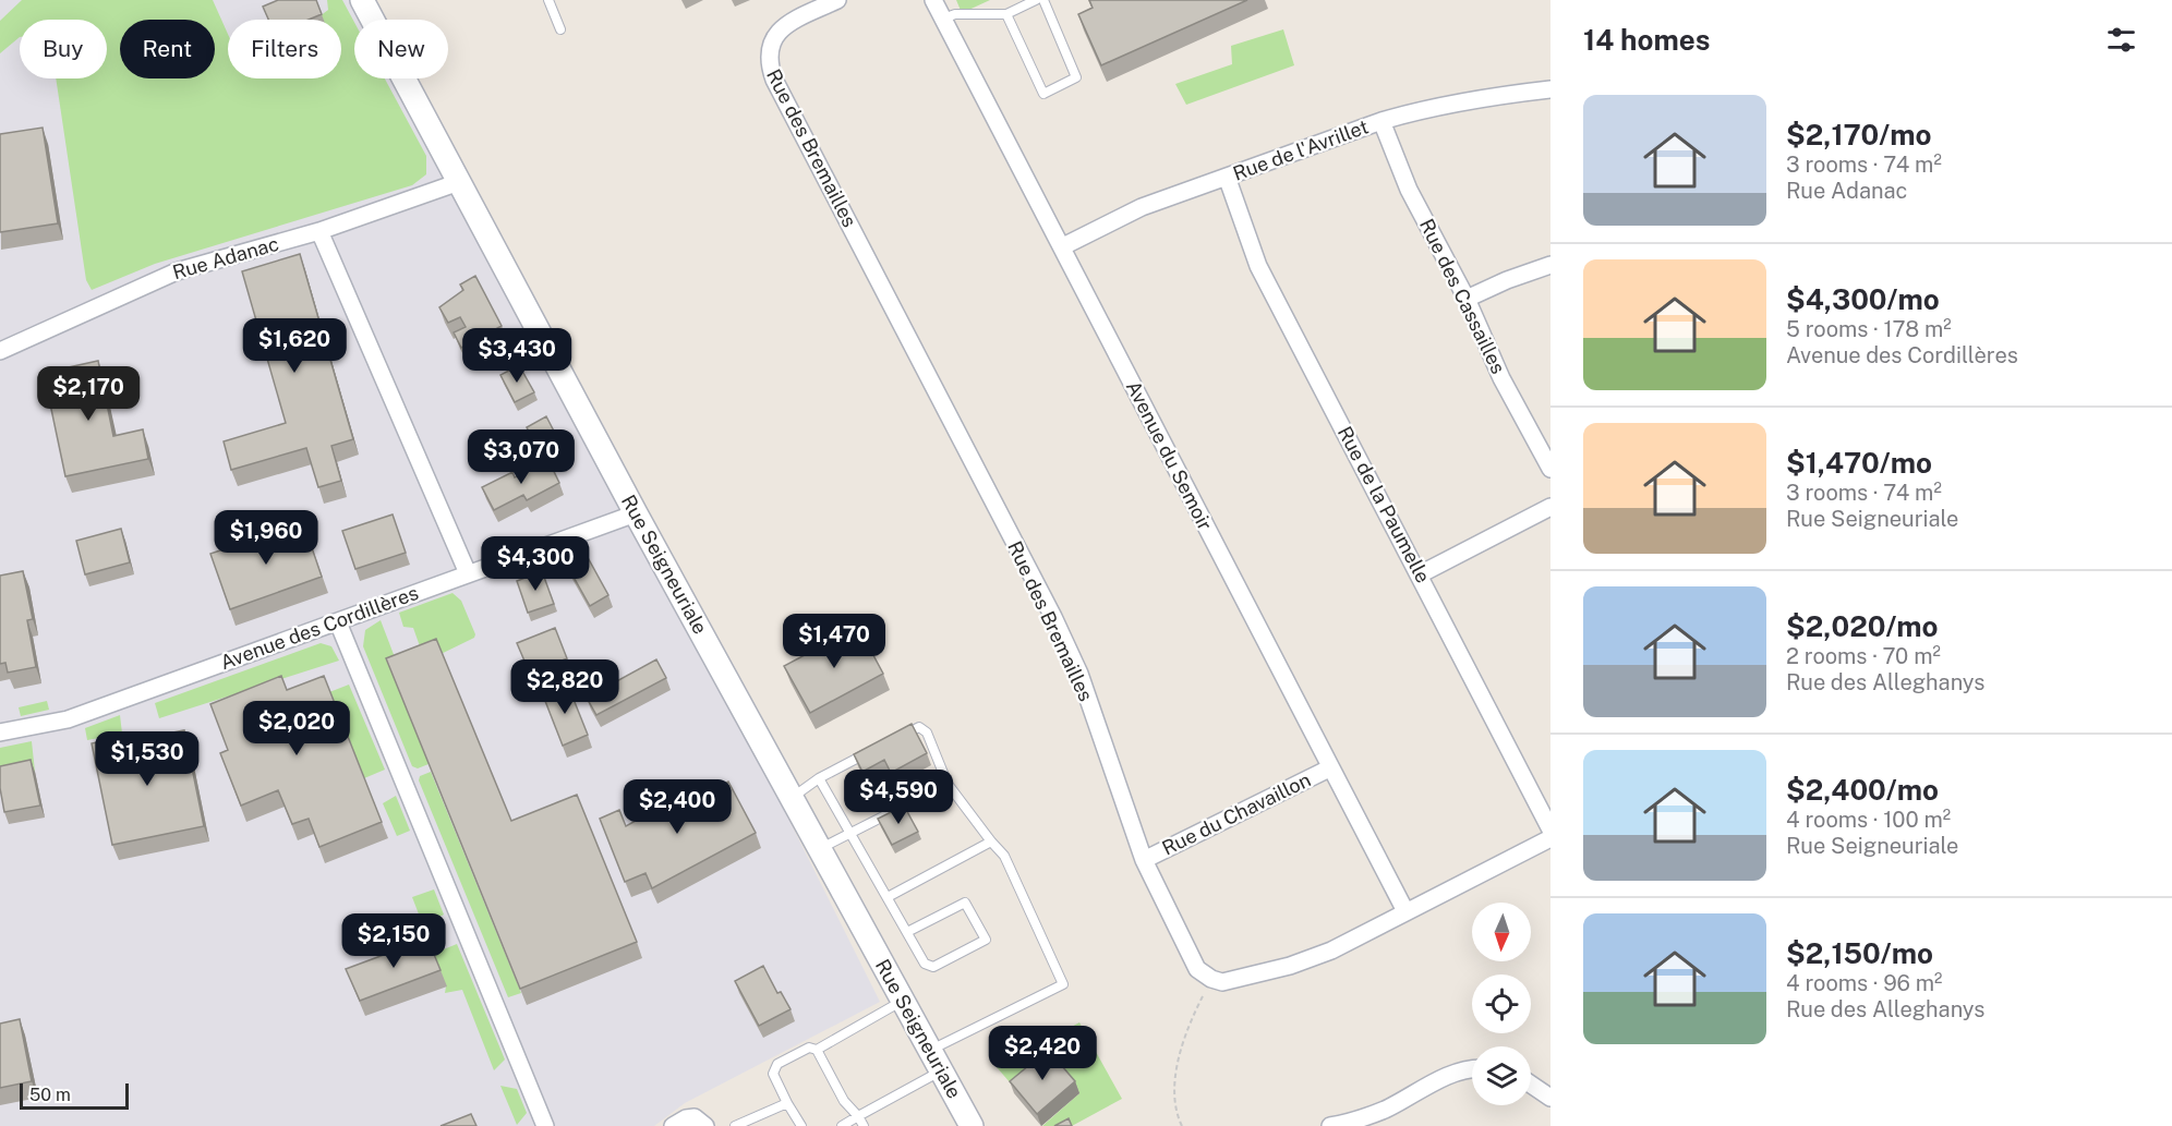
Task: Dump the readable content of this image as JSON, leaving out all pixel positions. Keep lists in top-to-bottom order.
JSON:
{
  "streets": {
    "street": [
      "Rue des Bremailles",
      "Rue de l'Avrillet",
      "Rue Adanac",
      "Rue des Cassailles",
      "Avenue du Semoir",
      "Rue de la Paumelle",
      "Rue Seigneuriale",
      "Avenue des Cordillères",
      "Rue du Chavaillon"
    ]
  },
  "crossings": [
    ["Rue des Bremailles", "Rue du Chavaillon"],
    ["Rue de l'Avrillet", "Rue des Cassailles"],
    ["Rue de l'Avrillet", "Avenue du Semoir"],
    ["Rue de l'Avrillet", "Rue de la Paumelle"],
    ["Rue Adanac", "Rue Seigneuriale"],
    ["Avenue du Semoir", "Rue du Chavaillon"],
    ["Rue Seigneuriale", "Avenue des Cordillères"]
  ],
  "scale_bar": "50 m",
  "north": "bottom",
  "page": {
    "heading": "14 homes",
    "chip": [
      "Buy",
      "Rent",
      "Filters",
      "New"
    ],
    "list": [
      {
        "name": "$2,170/mo",
        "note": "3 rooms · 74 m² · Rue Adanac"
      },
      {
        "name": "$4,300/mo",
        "note": "5 rooms · 178 m² · Avenue des Cordillères"
      },
      {
        "name": "$1,470/mo",
        "note": "3 rooms · 74 m² · Rue Seigneuriale"
      },
      {
        "name": "$2,020/mo",
        "note": "2 rooms · 70 m² · Rue des Alleghanys"
      },
      {
        "name": "$2,400/mo",
        "note": "4 rooms · 100 m² · Rue Seigneuriale"
      },
      {
        "name": "$2,150/mo",
        "note": "4 rooms · 96 m² · Rue des Alleghanys"
      }
    ],
    "price": [
      "$1,620",
      "$3,430",
      "$2,170",
      "$3,070",
      "$1,960",
      "$4,300",
      "$1,470",
      "$2,820",
      "$2,020",
      "$1,530",
      "$4,590",
      "$2,400",
      "$2,150",
      "$2,420"
    ],
    "scale": "50 m"
  }
}
